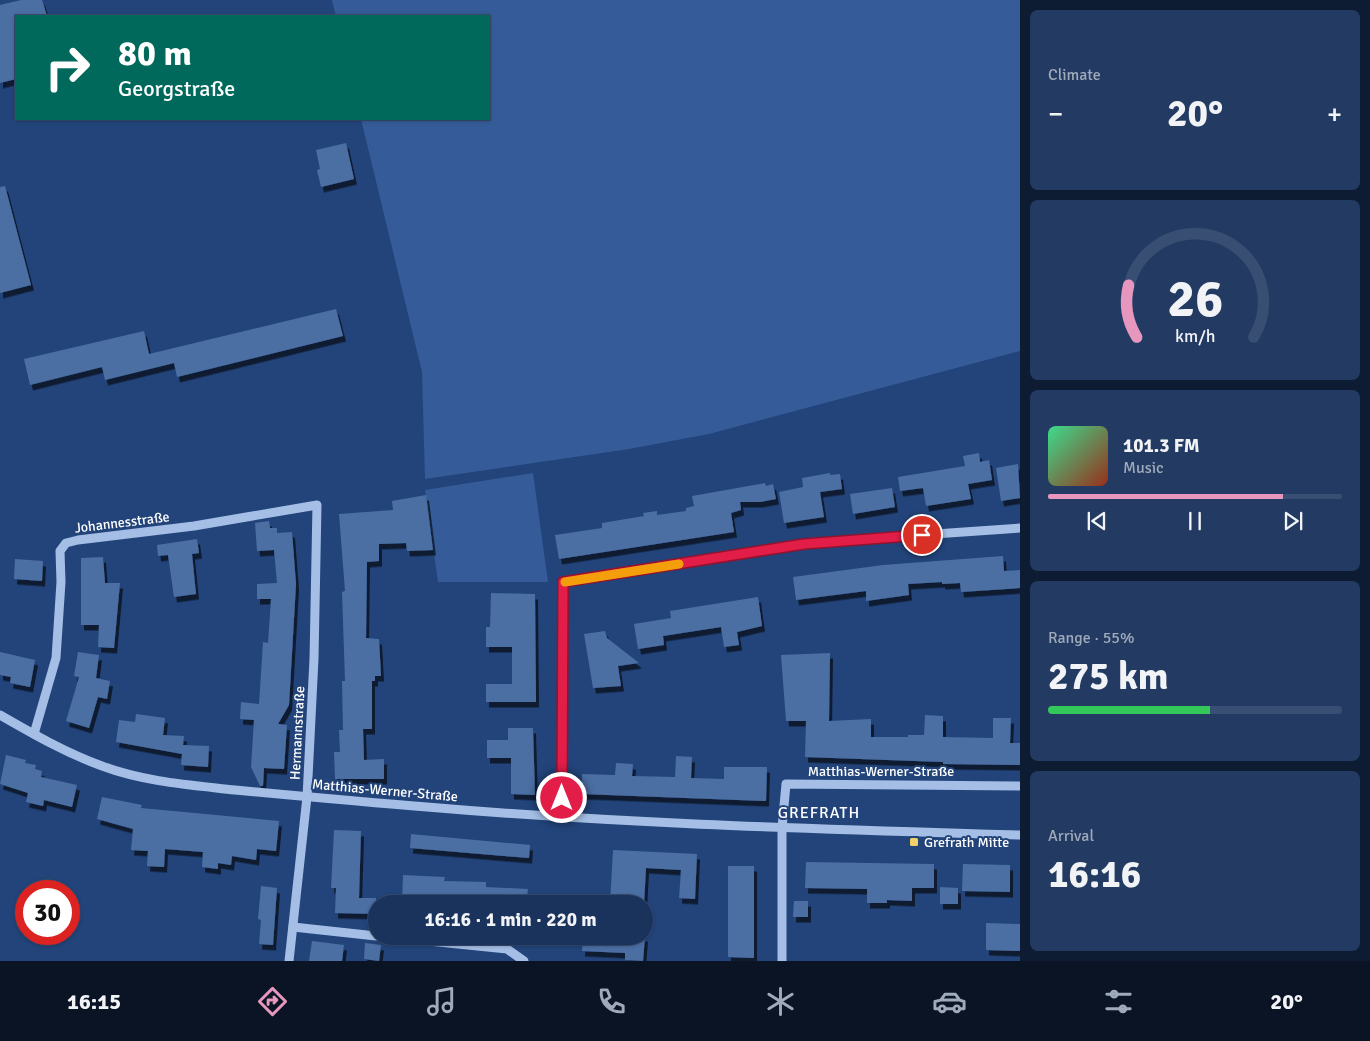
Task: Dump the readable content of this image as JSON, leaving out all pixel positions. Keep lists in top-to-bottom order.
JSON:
{
  "streets": {
    "street": ["Johannesstraße", "Hermannstraße", "Matthias-Werner-Straße"]
  },
  "crossings": [
    ["Johannesstraße", "Hermannstraße"],
    ["Johannesstraße", "Matthias-Werner-Straße"],
    ["Hermannstraße", "Matthias-Werner-Straße"]
  ],
  "districts": ["GREFRATH"],
  "places": {
    "transit": ["Grefrath Mitte"]
  },
  "page": {
    "tile": [
      "Climate",
      ["Range · 55%", "275 km"],
      ["Arrival", "16:16"]
    ],
    "turn": ["80 m", "Georgstraße"],
    "heat": ["−", "20°", "+"],
    "song": ["101.3 FM", "Music"],
    "limit": "30",
    "trip": "16:16 · 1 min · 220 m",
    "tabs": ["16:15", "20°"],
    "gauge": ["26", "km/h"]
  }
}
